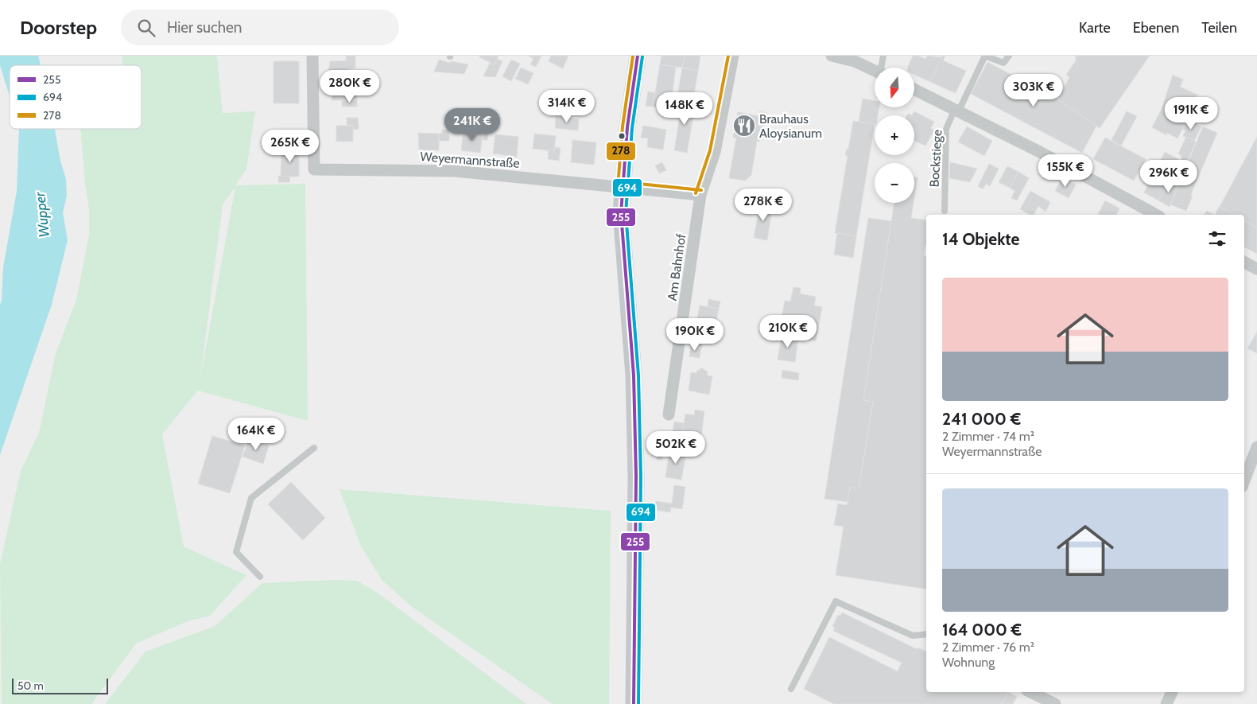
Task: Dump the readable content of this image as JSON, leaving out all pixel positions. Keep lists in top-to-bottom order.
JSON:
{
  "streets": {
    "street": ["Weyermannstraße", "Am Bahnhof"],
    "lane": ["Bockstiege"]
  },
  "water": ["Wupper"],
  "places": {
    "restaurant": ["Brauhaus Aloysianum"]
  },
  "lines": ["transit line 255", "transit line 278", "transit line 694"],
  "legend": ["255", "694", "278"],
  "scale_bar": "50 m",
  "north": "bottom",
  "page": {
    "header": "Doorstep",
    "search": "Hier suchen",
    "nav": ["Karte", "Ebenen", "Teilen"],
    "map_buttons": ["+", "−"],
    "price": [
      "280K €",
      "303K €",
      "314K €",
      "148K €",
      "191K €",
      "241K €",
      "265K €",
      "155K €",
      "296K €",
      "278K €",
      "210K €",
      "190K €",
      "164K €",
      "502K €"
    ],
    "heading": "14 Objekte",
    "list": [
      {
        "name": "241 000 €",
        "note": "2 Zimmer · 74 m² · Weyermannstraße"
      },
      {
        "name": "164 000 €",
        "note": "2 Zimmer · 76 m² · Wohnung"
      }
    ],
    "scale": "50 m"
  }
}
